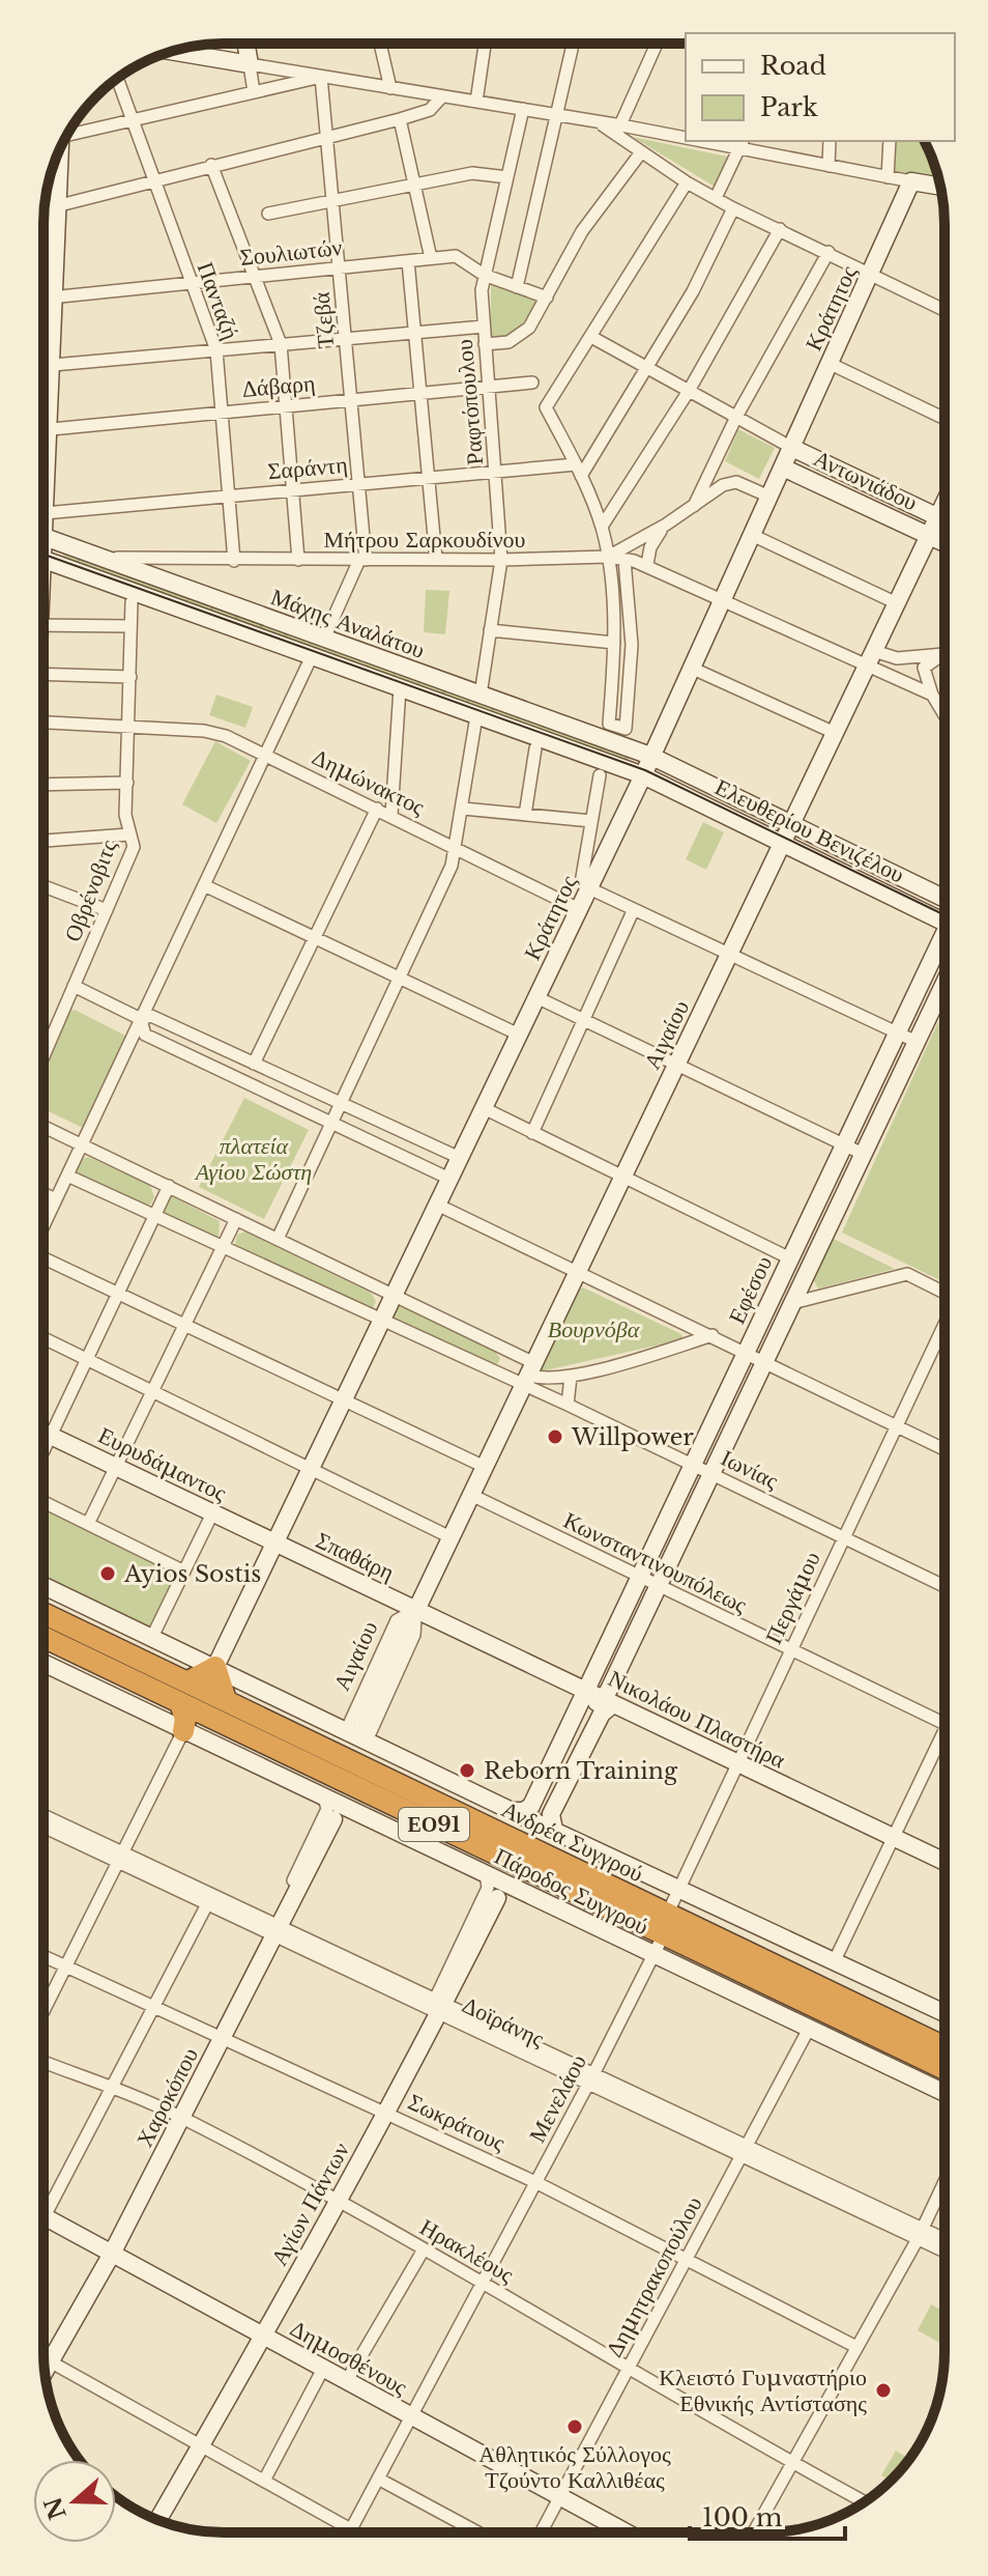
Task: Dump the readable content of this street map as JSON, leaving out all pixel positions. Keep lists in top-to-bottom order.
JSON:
{
  "streets": {
    "highway": ["ΕΟ91", "Ανδρέα Συγγρού"],
    "street": [
      "Σουλιωτών",
      "Πανταζή",
      "Κράτητος",
      "Τζεβά",
      "Δάβαρη",
      "Ραφτόπουλου",
      "Σαράντη",
      "Αντωνιάδου",
      "Μήτρου Σαρκουδίνου",
      "Μάχης Αναλάτου",
      "Δημώνακτος",
      "Ελευθερίου Βενιζέλου",
      "Οβρένοβιτς",
      "Αιγαίου",
      "Εφέσου",
      "Ευρυδάμαντος",
      "Ιωνίας",
      "Σπαθάρη",
      "Κωνσταντινουπόλεως",
      "Περγάμου",
      "Νικολάου Πλαστήρα",
      "Πάροδος Συγγρού",
      "Δοϊράνης",
      "Χαροκόπου",
      "Μενελάου",
      "Σωκράτους",
      "Αγίων Πάντων",
      "Ηρακλέους",
      "Δημητρακοπούλου",
      "Δημοσθένους"
    ]
  },
  "crossings": [
    ["Σουλιωτών", "Πανταζή"],
    ["Σουλιωτών", "Τζεβά"],
    ["Σουλιωτών", "Ραφτόπουλου"],
    ["Πανταζή", "Δάβαρη"],
    ["Πανταζή", "Σαράντη"],
    ["Πανταζή", "Μήτρου Σαρκουδίνου"],
    ["Κράτητος", "Αντωνιάδου"],
    ["Κράτητος", "Μήτρου Σαρκουδίνου"],
    ["Κράτητος", "Μάχης Αναλάτου"],
    ["Κράτητος", "Δημώνακτος"],
    ["Κράτητος", "Ελευθερίου Βενιζέλου"],
    ["Κράτητος", "Ευρυδάμαντος"],
    ["Κράτητος", "Σπαθάρη"],
    ["Κράτητος", "Πάροδος Συγγρού"],
    ["Τζεβά", "Δάβαρη"],
    ["Τζεβά", "Σαράντη"],
    ["Τζεβά", "Μήτρου Σαρκουδίνου"],
    ["Δάβαρη", "Ραφτόπουλου"],
    ["Ραφτόπουλου", "Σαράντη"],
    ["Ραφτόπουλου", "Μήτρου Σαρκουδίνου"],
    ["Ραφτόπουλου", "Μάχης Αναλάτου"],
    ["Αντωνιάδου", "Αιγαίου"],
    ["Μήτρου Σαρκουδίνου", "Αιγαίου"],
    ["Μάχης Αναλάτου", "Ελευθερίου Βενιζέλου"],
    ["Δημώνακτος", "Οβρένοβιτς"],
    ["Ελευθερίου Βενιζέλου", "Αιγαίου"],
    ["Αιγαίου", "Ιωνίας"],
    ["Αιγαίου", "Σπαθάρη"],
    ["Αιγαίου", "Κωνσταντινουπόλεως"],
    ["Αιγαίου", "Νικολάου Πλαστήρα"],
    ["Αιγαίου", "Πάροδος Συγγρού"],
    ["Εφέσου", "Ιωνίας"],
    ["Εφέσου", "Κωνσταντινουπόλεως"],
    ["Εφέσου", "Νικολάου Πλαστήρα"],
    ["Εφέσου", "Πάροδος Συγγρού"],
    ["Ευρυδάμαντος", "Σπαθάρη"],
    ["Ιωνίας", "Περγάμου"],
    ["Σπαθάρη", "Νικολάου Πλαστήρα"],
    ["Κωνσταντινουπόλεως", "Περγάμου"],
    ["Περγάμου", "Νικολάου Πλαστήρα"],
    ["Περγάμου", "Ανδρέα Συγγρού"],
    ["Περγάμου", "Πάροδος Συγγρού"],
    ["Περγάμου", "Μενελάου"],
    ["Ανδρέα Συγγρού", "Μενελάου"],
    ["Πάροδος Συγγρού", "Χαροκόπου"],
    ["Πάροδος Συγγρού", "Μενελάου"],
    ["Πάροδος Συγγρού", "Αγίων Πάντων"],
    ["Πάροδος Συγγρού", "Δημητρακοπούλου"],
    ["Δοϊράνης", "Χαροκόπου"],
    ["Δοϊράνης", "Μενελάου"],
    ["Δοϊράνης", "Αγίων Πάντων"],
    ["Δοϊράνης", "Δημητρακοπούλου"],
    ["Χαροκόπου", "Σωκράτους"],
    ["Χαροκόπου", "Ηρακλέους"],
    ["Χαροκόπου", "Δημοσθένους"],
    ["Μενελάου", "Σωκράτους"],
    ["Μενελάου", "Ηρακλέους"],
    ["Μενελάου", "Δημοσθένους"],
    ["Σωκράτους", "Αγίων Πάντων"],
    ["Σωκράτους", "Δημητρακοπούλου"],
    ["Αγίων Πάντων", "Ηρακλέους"],
    ["Αγίων Πάντων", "Δημοσθένους"],
    ["Ηρακλέους", "Δημητρακοπούλου"],
    ["Δημητρακοπούλου", "Δημοσθένους"]
  ],
  "parks": ["πλατεία Αγίου Σώστη", "Βουρνόβα"],
  "places": [
    "Willpower",
    "Ayios Sostis",
    "Reborn Training",
    "Κλειστό Γυμναστήριο Εθνικής Αντίστασης",
    "Αθλητικός Σύλλογος Τζούντο Καλλιθέας"
  ],
  "legend": ["Road", "Park"],
  "scale_bar": "100 m",
  "north": "left"
}
